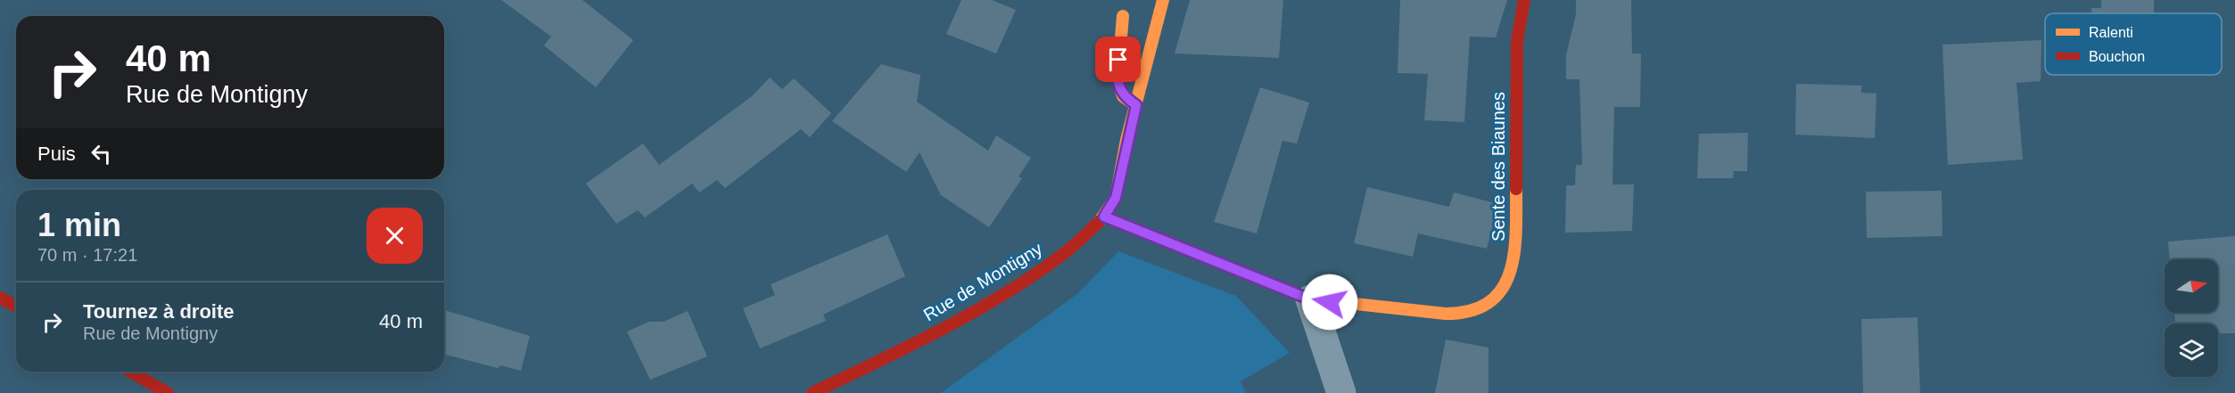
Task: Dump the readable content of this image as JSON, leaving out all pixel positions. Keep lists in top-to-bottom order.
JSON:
{
  "streets": {
    "street": ["Sente des Biaunes", "Rue de Montigny"]
  },
  "crossings": [
    ["Sente des Biaunes", "Rue de Montigny"]
  ],
  "legend": ["Ralenti", "Bouchon"],
  "north": "right",
  "page": {
    "turn": ["40 m", "Rue de Montigny"],
    "then": "Puis",
    "heading": ["1 min", "70 m · 17:21"],
    "list": [
      {
        "name": "Tournez à droite",
        "note": "Rue de Montigny",
        "value": "40 m"
      }
    ]
  }
}
